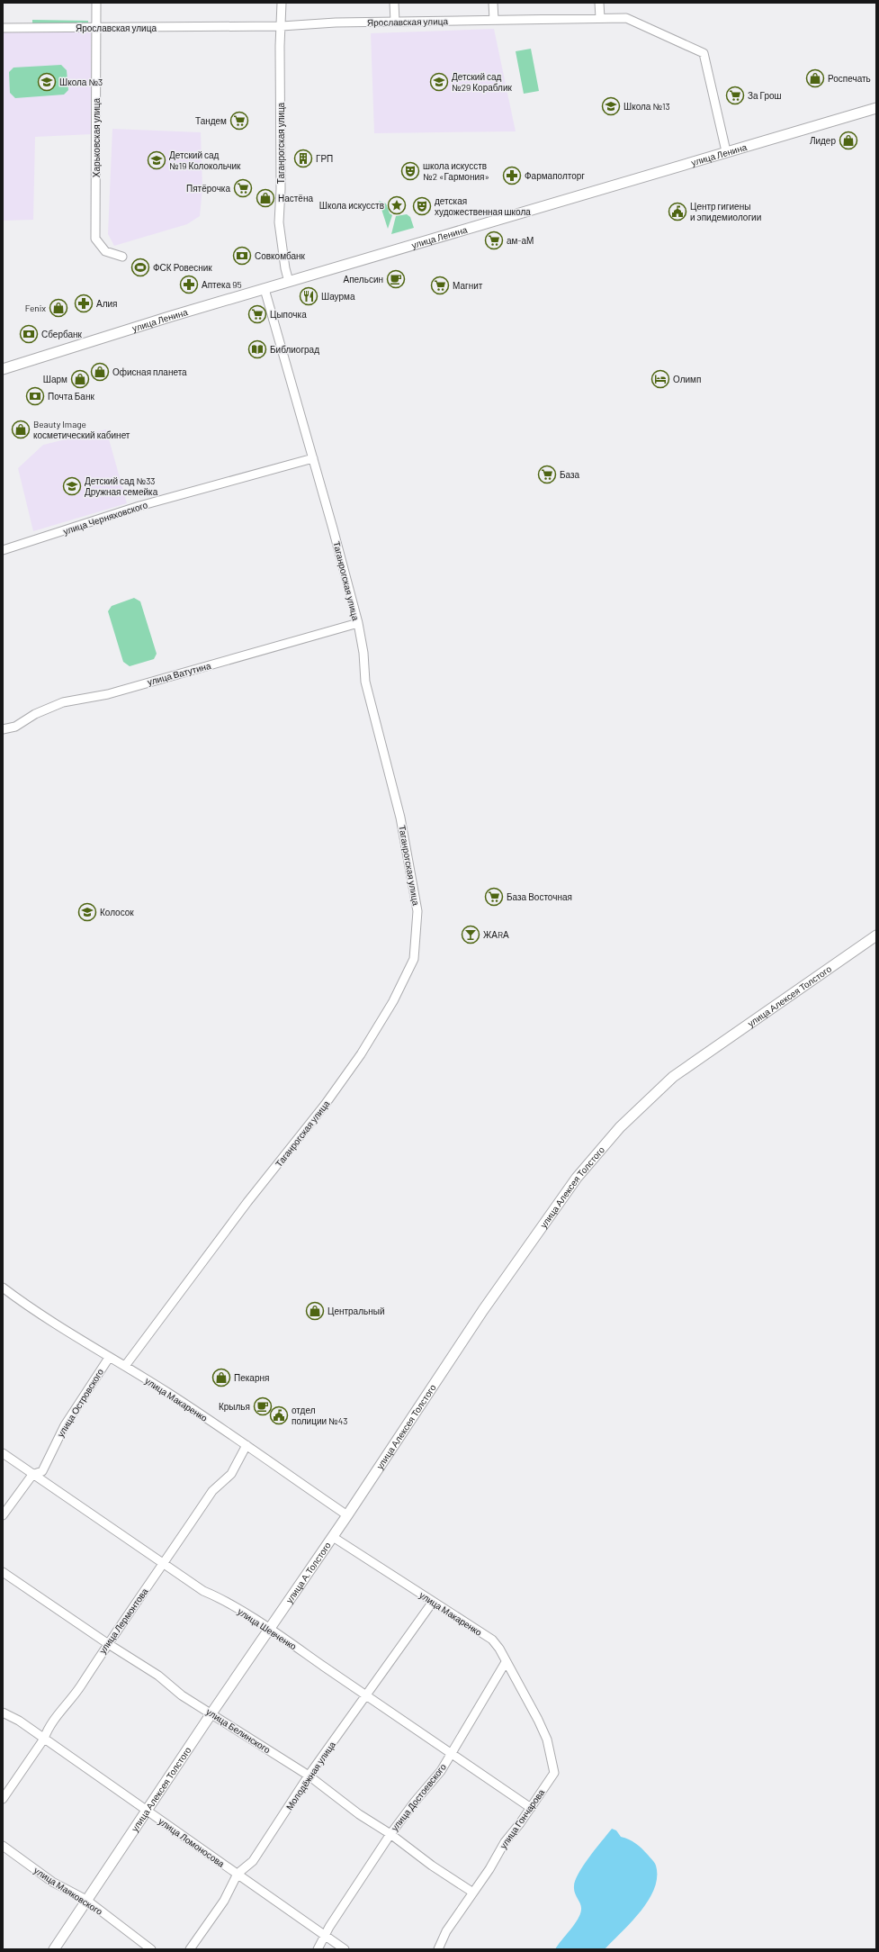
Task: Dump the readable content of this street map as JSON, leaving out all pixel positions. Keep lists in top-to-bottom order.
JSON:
{
  "streets": {
    "street": [
      "Ярославская улица",
      "Харьковская улица",
      "Таганрогская улица",
      "улица Ленина",
      "улица Черняховского",
      "улица Ватутина",
      "улица Алексея Толстого",
      "улица Макаренко",
      "улица Островского",
      "улица А.Толстого",
      "улица Лермонтова",
      "улица Шевченко",
      "улица Белинского",
      "Молодёжная улица",
      "улица Достоевского",
      "улица Гончарова",
      "улица Ломоносова",
      "улица Маяковского"
    ]
  },
  "crossings": [
    ["Ярославская улица", "Харьковская улица"],
    ["Ярославская улица", "Таганрогская улица"],
    ["Ярославская улица", "улица Ленина"],
    ["Таганрогская улица", "улица Ленина"],
    ["Таганрогская улица", "улица Черняховского"],
    ["Таганрогская улица", "улица Ватутина"],
    ["Таганрогская улица", "улица Макаренко"],
    ["улица Алексея Толстого", "улица Макаренко"],
    ["улица Алексея Толстого", "улица А.Толстого"],
    ["улица Алексея Толстого", "улица Шевченко"],
    ["улица Алексея Толстого", "улица Белинского"],
    ["улица Алексея Толстого", "улица Ломоносова"],
    ["улица Алексея Толстого", "улица Маяковского"],
    ["улица Макаренко", "улица Островского"],
    ["улица Макаренко", "улица А.Толстого"],
    ["улица Макаренко", "улица Лермонтова"],
    ["улица Макаренко", "Молодёжная улица"],
    ["улица Макаренко", "улица Достоевского"],
    ["улица Макаренко", "улица Гончарова"],
    ["улица Островского", "улица Шевченко"],
    ["улица А.Толстого", "улица Шевченко"],
    ["улица Лермонтова", "улица Шевченко"],
    ["улица Лермонтова", "улица Белинского"],
    ["улица Лермонтова", "улица Ломоносова"],
    ["улица Шевченко", "Молодёжная улица"],
    ["улица Шевченко", "улица Достоевского"],
    ["улица Шевченко", "улица Гончарова"],
    ["улица Белинского", "Молодёжная улица"],
    ["улица Белинского", "улица Достоевского"],
    ["улица Белинского", "улица Гончарова"],
    ["Молодёжная улица", "улица Ломоносова"],
    ["улица Достоевского", "улица Ломоносова"]
  ],
  "places": {
    "shop": [
      "Роспечать",
      "Лидер",
      "Настёна",
      "Fenix",
      "Офисная планета",
      "Шарм",
      "Beauty Image косметический кабинет",
      "Центральный",
      "Пекарня"
    ],
    "school or university": [
      "Школа №3",
      "Детский сад №29 Кораблик",
      "Школа №13",
      "Детский сад №19 Колокольчик",
      "Детский сад №33 Дружная семейка",
      "Колосок"
    ],
    "supermarket": [
      "За Грош",
      "Тандем",
      "Пятёрочка",
      "ам-аМ",
      "Магнит",
      "Цыпочка",
      "База",
      "База Восточная"
    ],
    "building": ["ГРП"],
    "theatre": ["школа искусств №2 «Гармония»", "детская художественная школа"],
    "pharmacy": ["Фармаполторг", "Аптека 95", "Алия"],
    "place": ["Школа искусств"],
    "public building": ["Центр гигиены и эпидемиологии", "отдел полиции №43"],
    "bank": ["Совкомбанк", "Сбербанк", "Почта Банк"],
    "sports": ["ФСК Ровесник"],
    "cafe": ["Апельсин", "Крылья"],
    "restaurant": ["Шаурма"],
    "library": ["Библиоград"],
    "hotel": ["Олимп"],
    "bar": ["ЖАRА"]
  }
}
